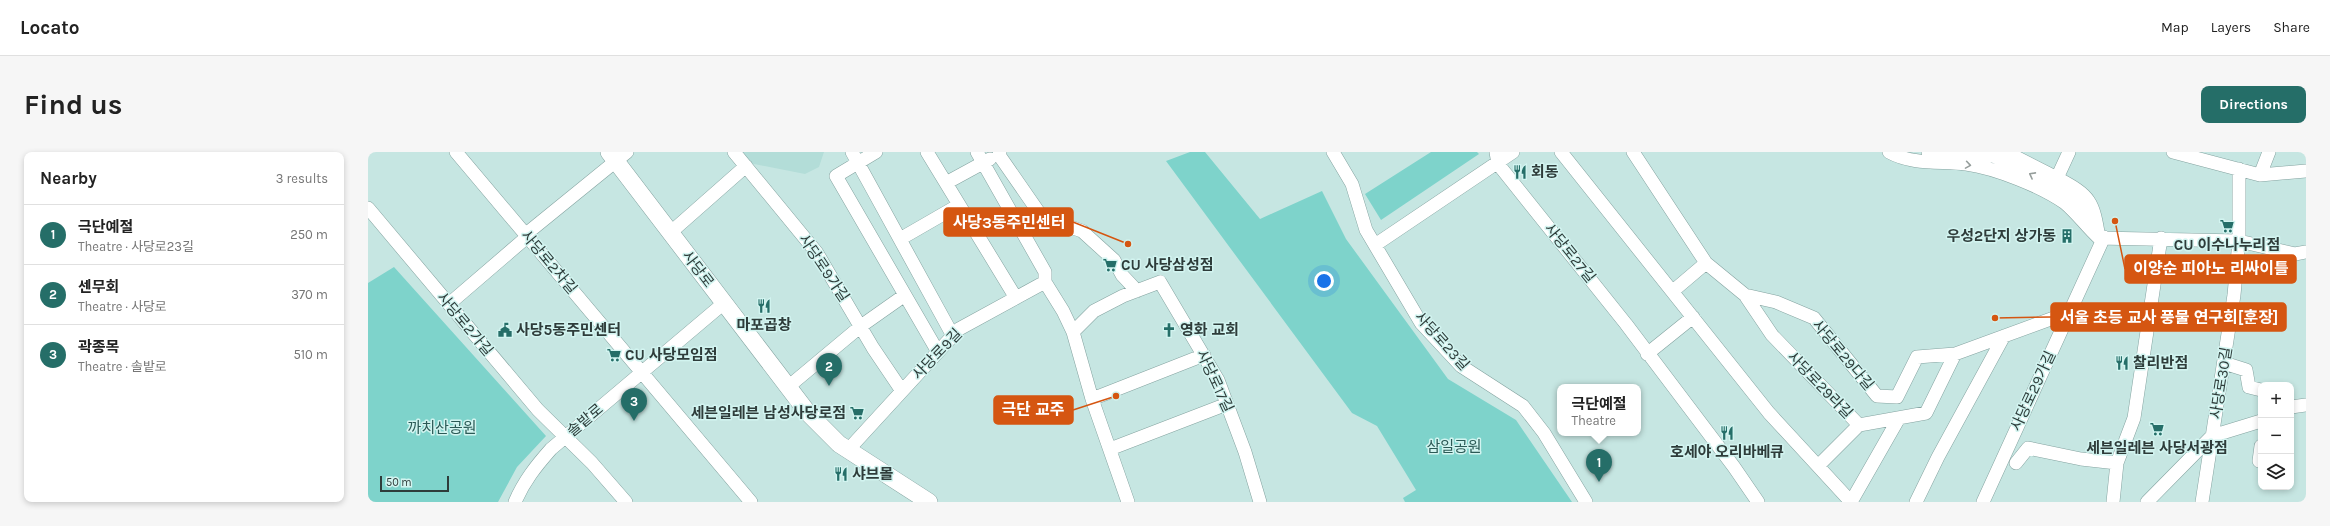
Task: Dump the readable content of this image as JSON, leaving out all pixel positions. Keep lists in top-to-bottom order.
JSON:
{
  "streets": {
    "main road": ["사당로"],
    "street": [
      "사당로27길",
      "사당로2차길",
      "사당로9가길",
      "사당로2가길",
      "사당로23길",
      "사당로9길",
      "사당로29다길",
      "사당로17길",
      "사당로30길",
      "사당로29라길",
      "사당로29가길",
      "솔밭로"
    ]
  },
  "crossings": [
    ["사당로2차길", "솔밭로"],
    ["사당로9가길", "사당로9길"],
    ["사당로", "사당로9길"],
    ["사당로", "솔밭로"],
    ["사당로2가길", "솔밭로"],
    ["사당로29다길", "사당로29라길"],
    ["사당로29다길", "사당로29가길"]
  ],
  "parks": ["까치산공원", "삼일공원"],
  "places": {
    "restaurant": [
      "회동",
      "마포곱창",
      "찰리반점",
      "호세야 오리바베큐",
      "샤브몰"
    ],
    "other": [
      "이양순 피아노 리싸이틀",
      "사당3동주민센터",
      "서울 초등 교사 풍물 연구회[훈장]",
      "극단 교주"
    ],
    "supermarket": [
      "CU 이수나누리점",
      "CU 사당삼성점",
      "CU 사당모임점",
      "세븐일레븐 남성사당로점",
      "세븐일레븐 사당서광점"
    ],
    "building": ["우성2단지 상가동"],
    "public building": ["사당5동주민센터"],
    "church": ["영화 교회"]
  },
  "scale_bar": "50 m",
  "page": {
    "header": "Locato",
    "nav": ["Map", "Layers", "Share"],
    "buttons": "Directions",
    "title": "Find us",
    "heading": ["Nearby", "3 results"],
    "list": [
      {
        "mark": "1",
        "name": "극단예절",
        "note": "Theatre · 사당로23길",
        "value": "250 m"
      },
      {
        "mark": "2",
        "name": "센무회",
        "note": "Theatre · 사당로",
        "value": "370 m"
      },
      {
        "mark": "3",
        "name": "곽종목",
        "note": "Theatre · 솔밭로",
        "value": "510 m"
      }
    ],
    "pins": ["2", "3", "1"],
    "map_buttons": ["+", "−"],
    "popup": ["극단예절", "Theatre"],
    "scale": "50 m"
  }
}
